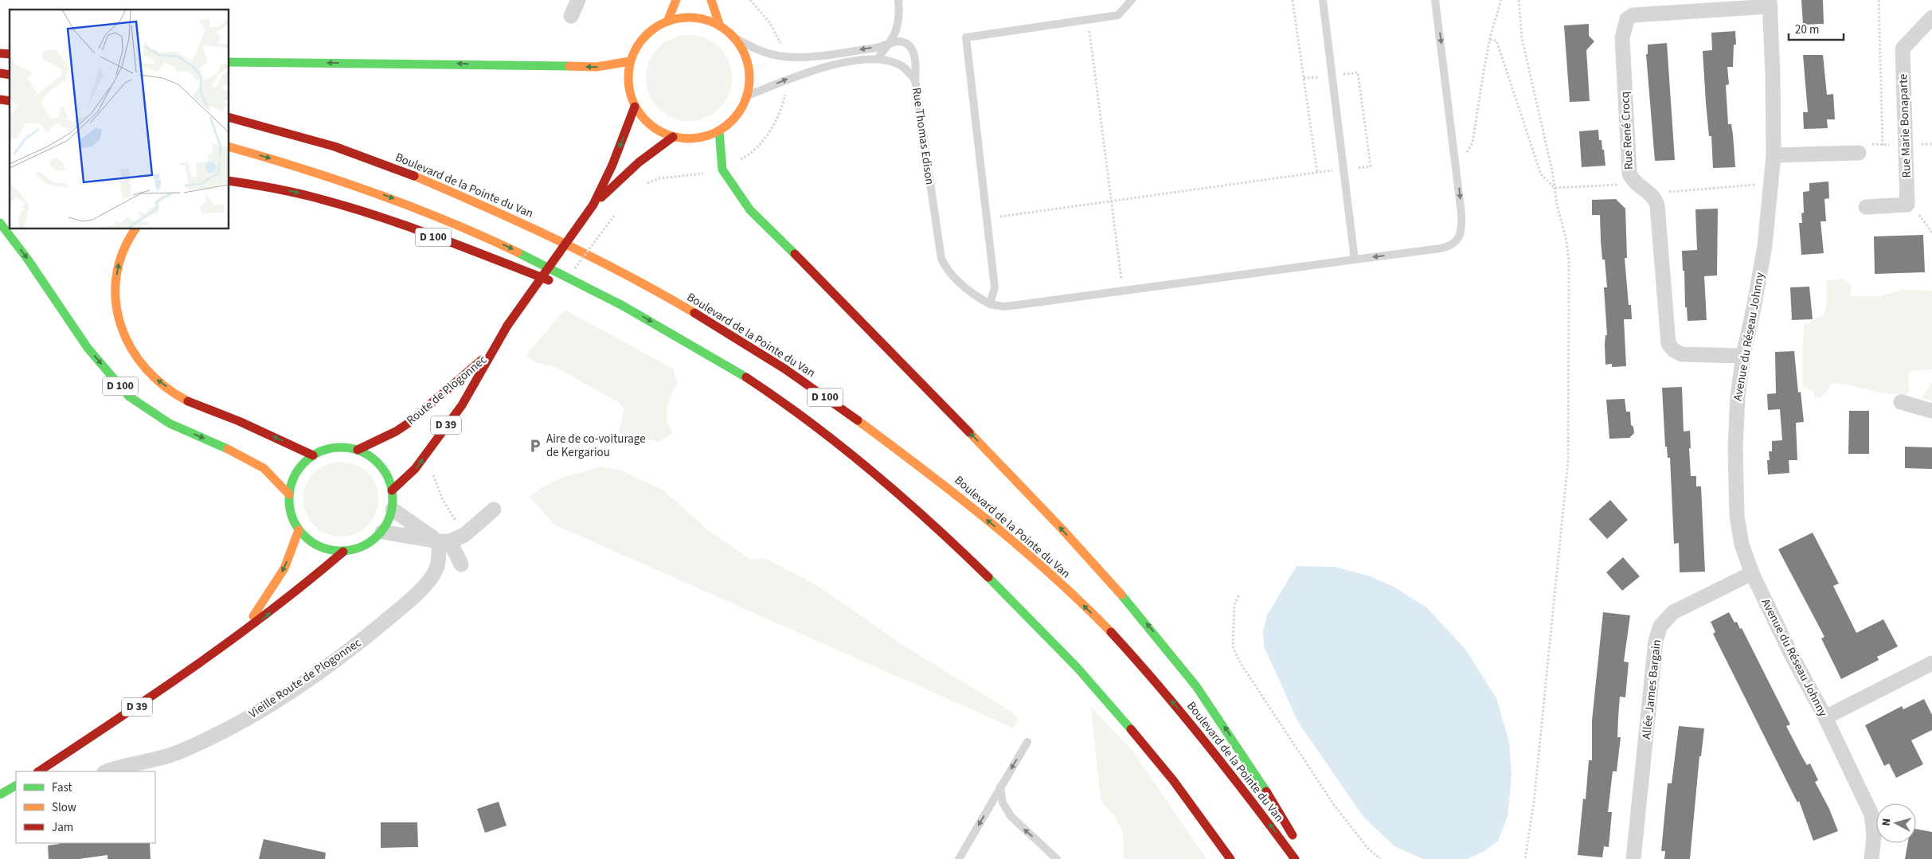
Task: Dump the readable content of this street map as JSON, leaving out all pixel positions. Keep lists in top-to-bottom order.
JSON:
{
  "streets": {
    "main road": [
      "Boulevard de la Pointe du Van",
      "D 100",
      "Route de Plogonnec",
      "D 39"
    ],
    "street": [
      "Rue Marie Bonaparte",
      "Rue René Crocq",
      "Avenue du Réseau Johnny",
      "Vieille Route de Plogonnec",
      "Allée James Bargain"
    ],
    "lane": ["Rue Thomas Edison"]
  },
  "crossings": [
    ["Rue René Crocq", "Avenue du Réseau Johnny"],
    ["Rue Thomas Edison", "D 39"],
    ["D 100", "Route de Plogonnec"],
    ["D 100", "D 39"],
    ["Avenue du Réseau Johnny", "Allée James Bargain"],
    ["Route de Plogonnec", "D 39"]
  ],
  "places": {
    "parking": ["Aire de co-voiturage de Kergariou"]
  },
  "legend": ["Fast", "Slow", "Jam"],
  "scale_bar": "20 m",
  "north": "left"
}
